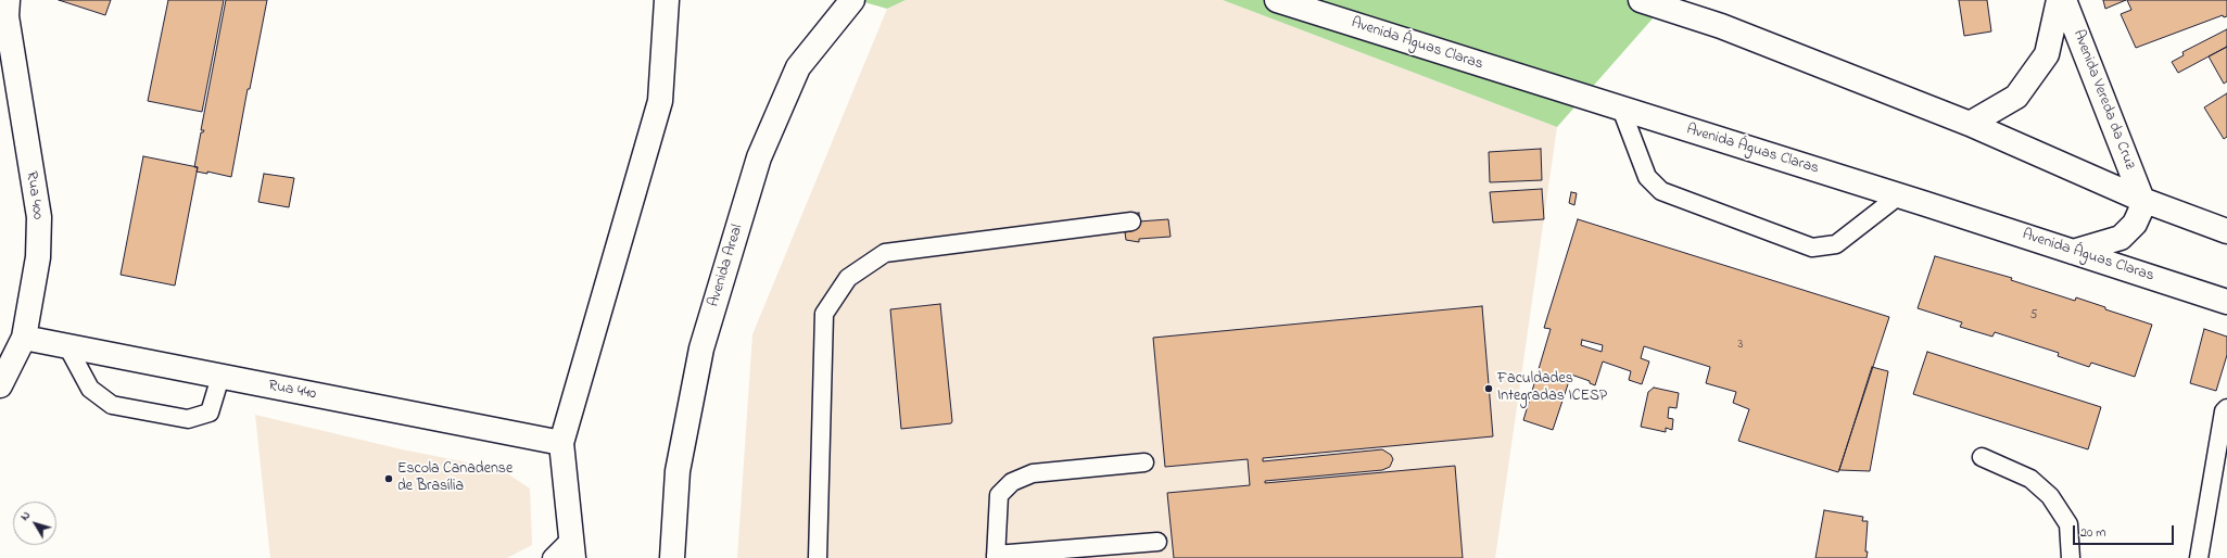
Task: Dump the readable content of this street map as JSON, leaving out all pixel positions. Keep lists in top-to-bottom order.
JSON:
{
  "streets": {
    "main road": [
      "Avenida Águas Claras",
      "Avenida Vereda da Cruz",
      "Rua 400",
      "Avenida Areal",
      "Rua 440"
    ]
  },
  "crossings": [
    ["Rua 400", "Rua 440"]
  ],
  "places": ["Faculdades Integradas ICESP", "Escola Canadense de Brasília"],
  "house_numbers": ["5", "3"],
  "scale_bar": "20 m",
  "north": "top left"
}
